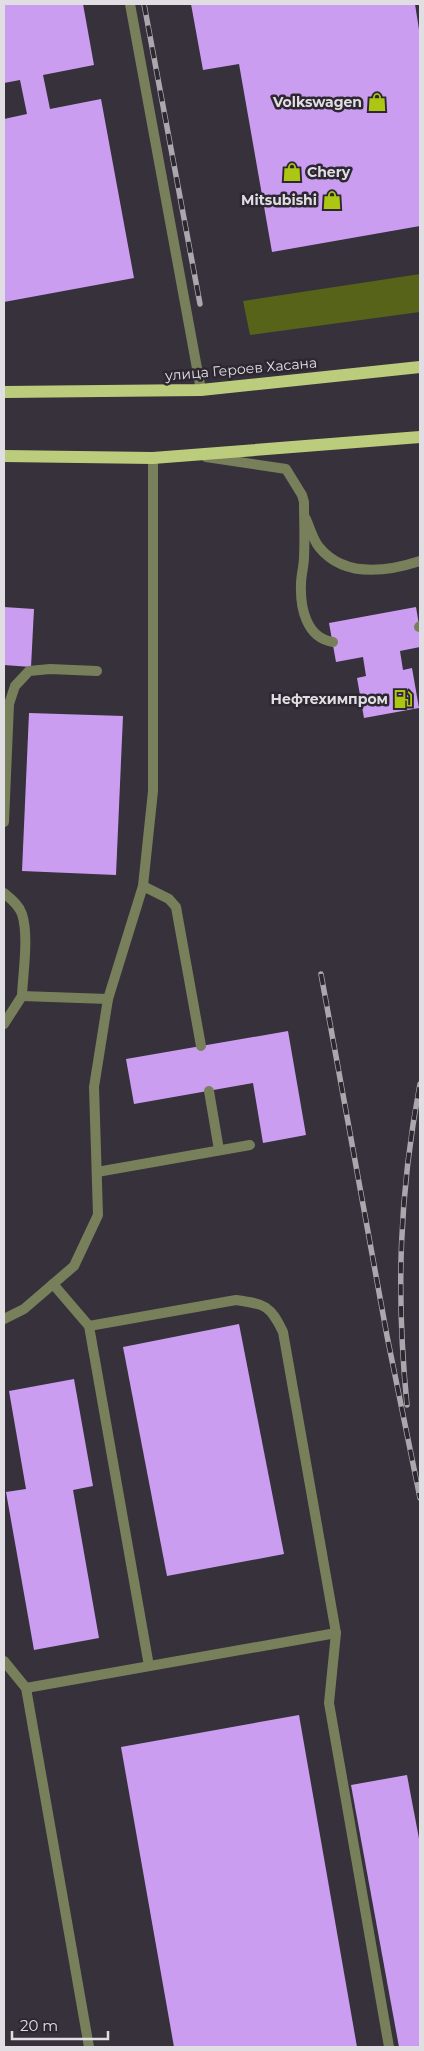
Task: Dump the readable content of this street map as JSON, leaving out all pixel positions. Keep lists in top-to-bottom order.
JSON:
{
  "streets": {
    "main road": ["улица Героев Хасана"]
  },
  "places": {
    "shop": ["Volkswagen", "Chery", "Mitsubishi"],
    "fuel station": ["Нефтехимпром"]
  },
  "scale_bar": "20 m"
}
